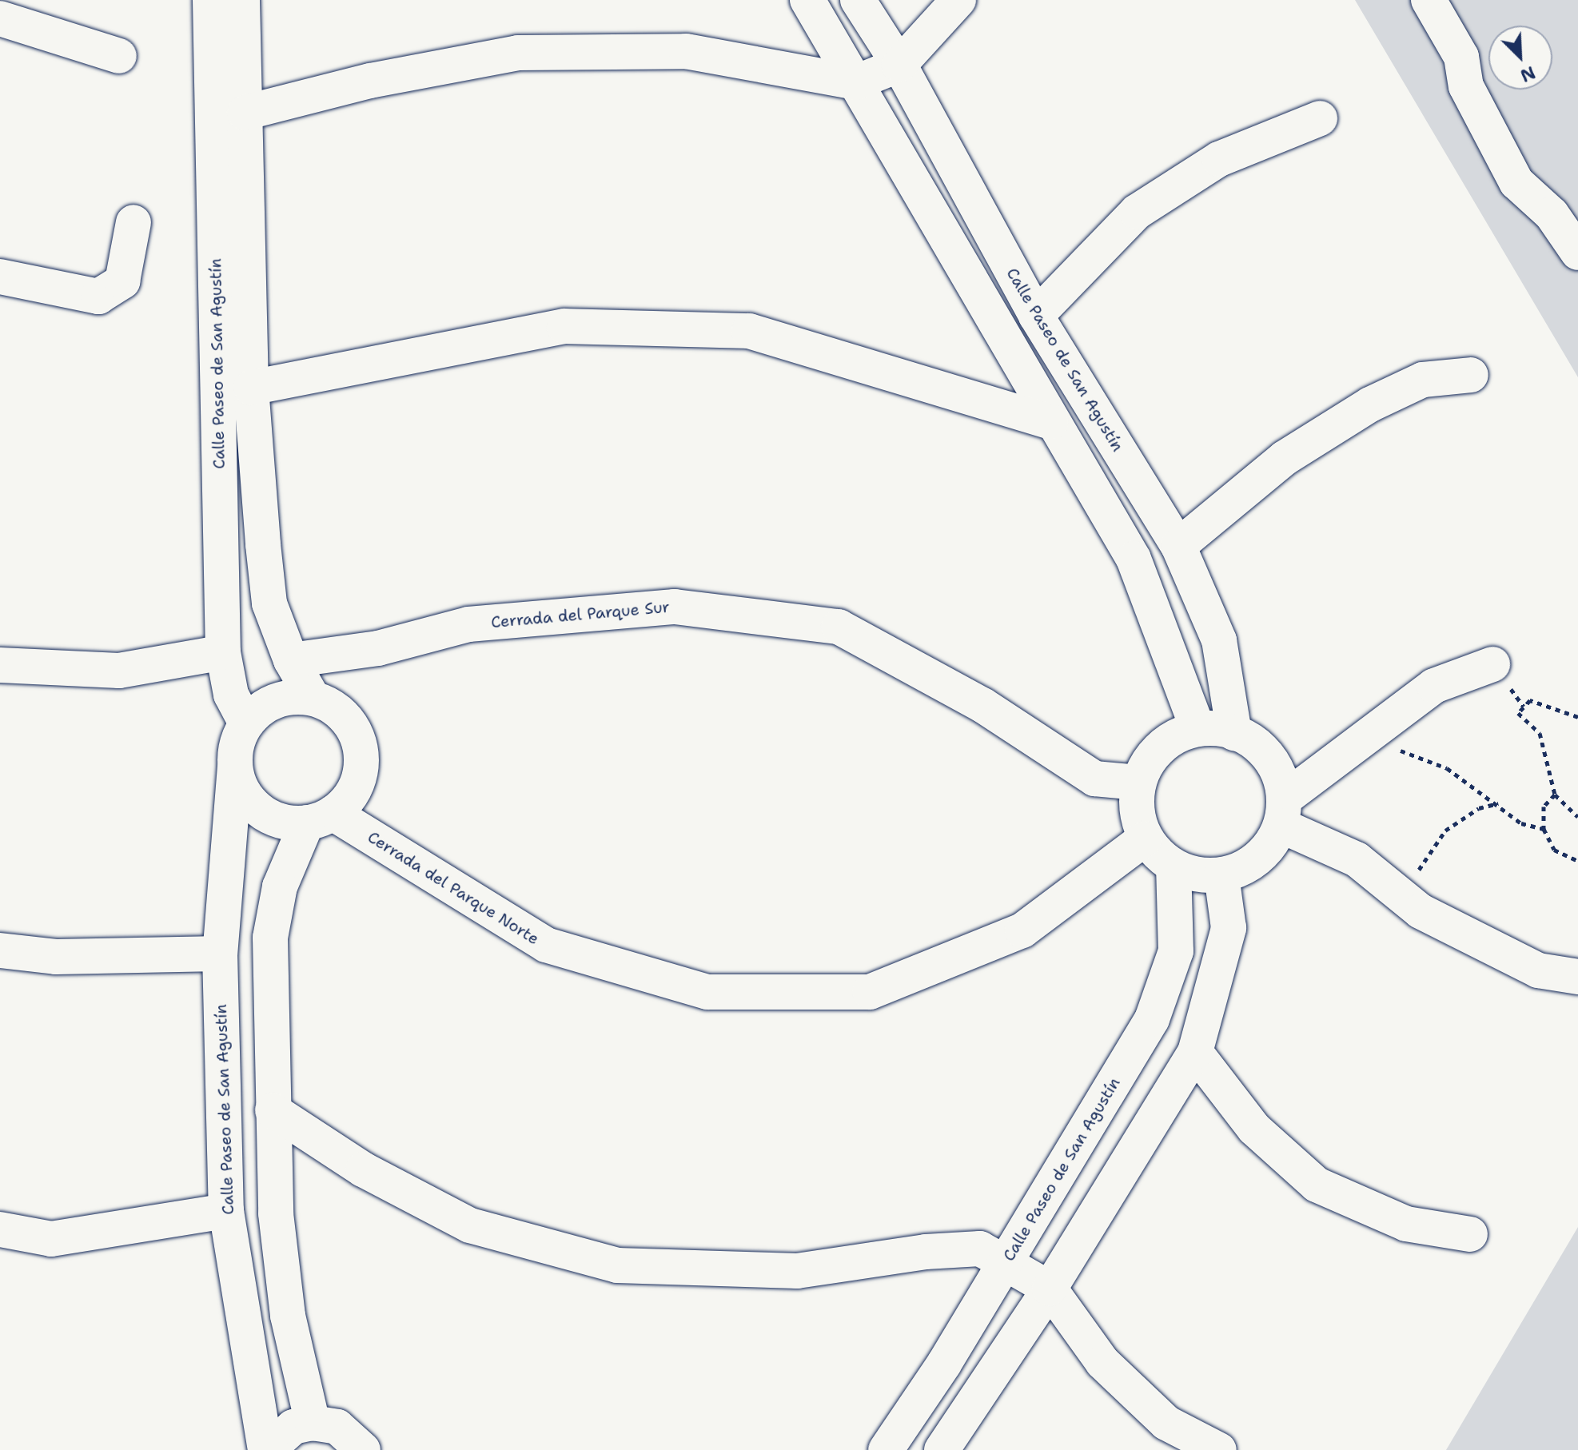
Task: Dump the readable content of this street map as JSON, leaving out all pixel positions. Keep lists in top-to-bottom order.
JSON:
{
  "streets": {
    "street": ["Calle Paseo de San Agustín", "Cerrada del Parque Sur", "Cerrada del Parque Norte"]
  },
  "crossings": [
    ["Calle Paseo de San Agustín", "Cerrada del Parque Sur"],
    ["Calle Paseo de San Agustín", "Cerrada del Parque Norte"],
    ["Cerrada del Parque Sur", "Cerrada del Parque Norte"]
  ],
  "north": "bottom right"
}
